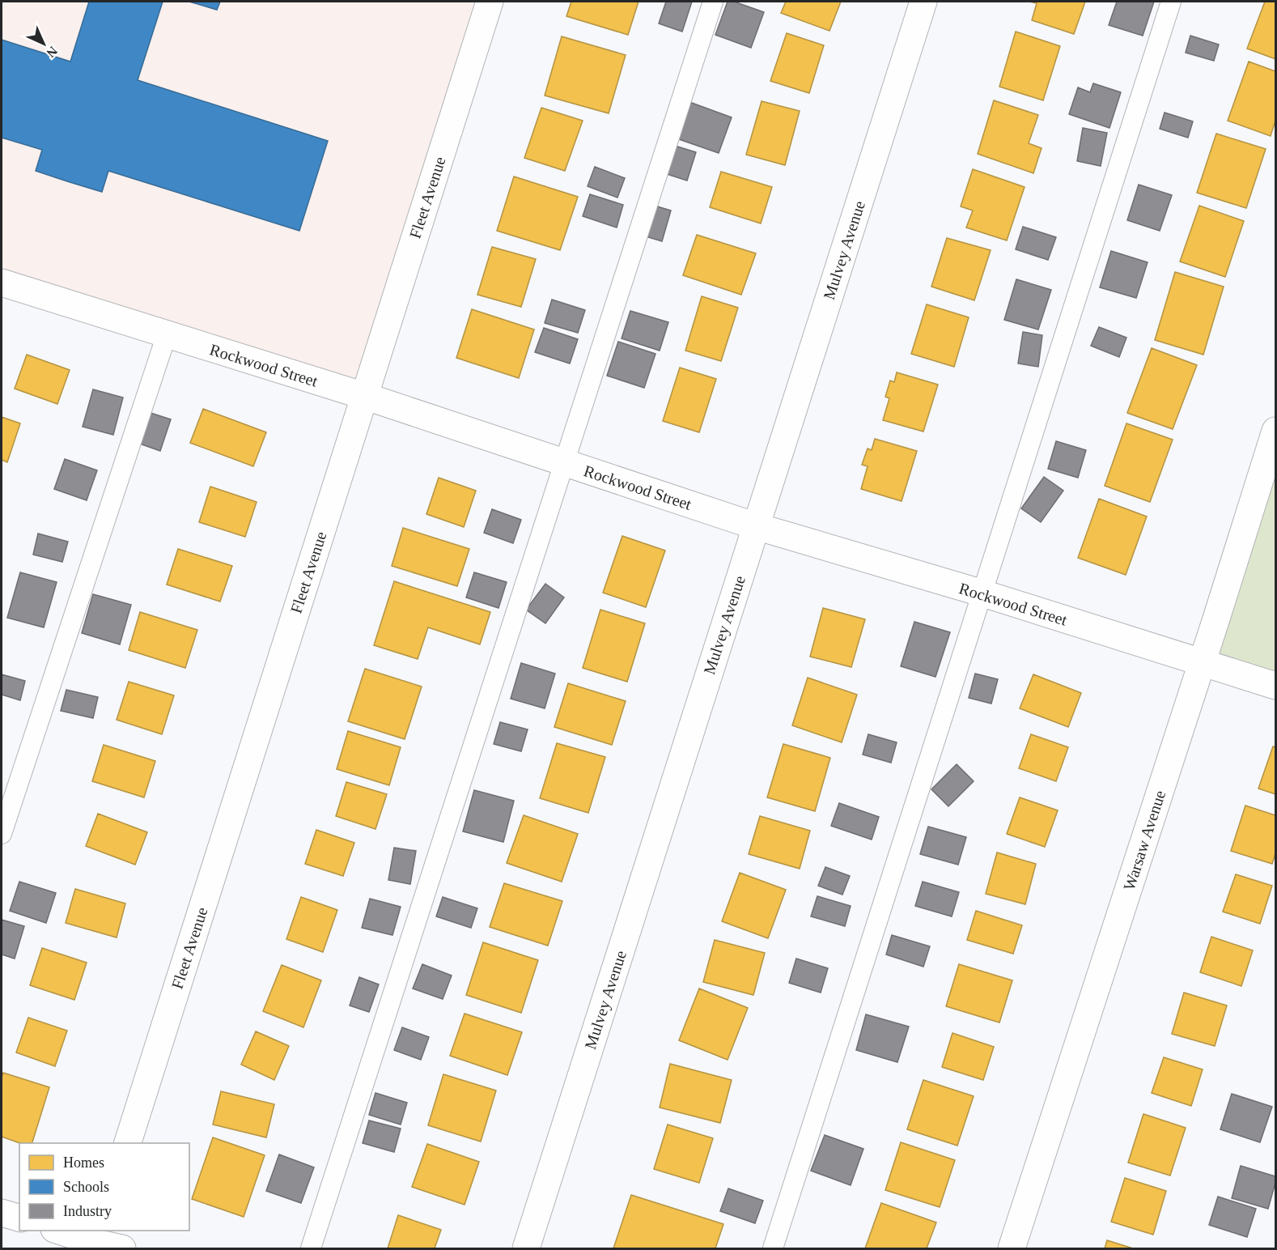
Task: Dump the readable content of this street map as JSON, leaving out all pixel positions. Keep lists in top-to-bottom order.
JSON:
{
  "streets": {
    "street": [
      "Fleet Avenue",
      "Mulvey Avenue",
      "Rockwood Street",
      "Warsaw Avenue"
    ]
  },
  "crossings": [
    ["Fleet Avenue", "Rockwood Street"],
    ["Mulvey Avenue", "Rockwood Street"],
    ["Rockwood Street", "Warsaw Avenue"]
  ],
  "legend": ["Homes", "Schools", "Industry"],
  "north": "bottom right"
}
